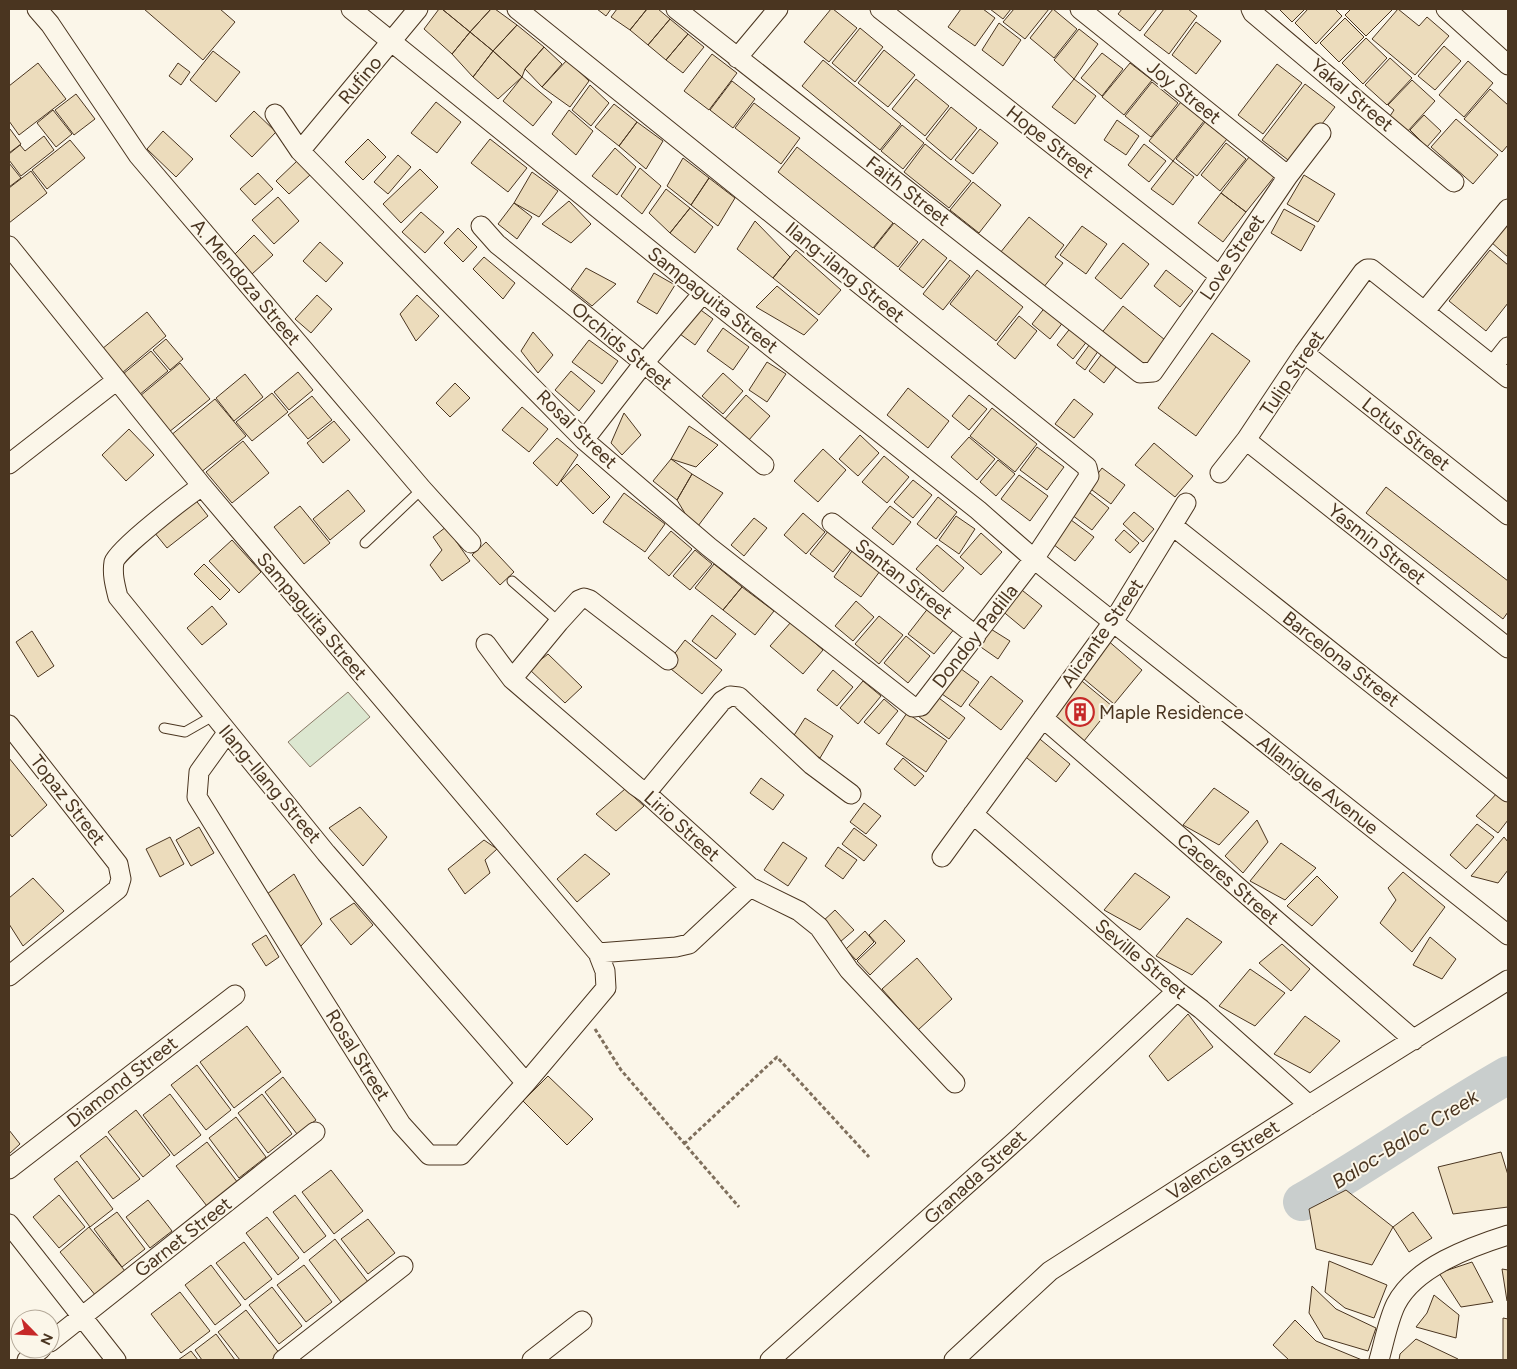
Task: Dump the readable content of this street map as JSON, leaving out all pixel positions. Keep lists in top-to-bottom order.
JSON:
{
  "streets": {
    "street": [
      "Rufino",
      "Joy Street",
      "Yakal Street",
      "Hope Street",
      "Faith Street",
      "Love Street",
      "Ilang-ilang Street",
      "A. Mendoza Street",
      "Sampaguita Street",
      "Orchids Street",
      "Tulip Street",
      "Rosal Street",
      "Lotus Street",
      "Yasmin Street",
      "Santan Street",
      "Alicante Street",
      "Dondoy Padilla",
      "Barcelona Street",
      "Ilang-Ilang Street",
      "Allanigue Avenue",
      "Topaz Street",
      "Lirio Street",
      "Caceres Street",
      "Seville Street",
      "Diamond Street",
      "Valencia Street",
      "Granada Street",
      "Garnet Street"
    ]
  },
  "crossings": [
    ["Rufino", "Sampaguita Street"],
    ["Rufino", "Rosal Street"],
    ["Joy Street", "Love Street"],
    ["Hope Street", "Love Street"],
    ["Faith Street", "Love Street"],
    ["Ilang-ilang Street", "Sampaguita Street"],
    ["Ilang-ilang Street", "Dondoy Padilla"],
    ["Ilang-ilang Street", "Allanigue Avenue"],
    ["Sampaguita Street", "Rosal Street"],
    ["Sampaguita Street", "Dondoy Padilla"],
    ["Sampaguita Street", "Ilang-Ilang Street"],
    ["Sampaguita Street", "Allanigue Avenue"],
    ["Tulip Street", "Lotus Street"],
    ["Tulip Street", "Yasmin Street"],
    ["Rosal Street", "Dondoy Padilla"],
    ["Rosal Street", "Ilang-Ilang Street"],
    ["Santan Street", "Dondoy Padilla"],
    ["Alicante Street", "Barcelona Street"],
    ["Alicante Street", "Allanigue Avenue"],
    ["Alicante Street", "Caceres Street"],
    ["Alicante Street", "Seville Street"],
    ["Dondoy Padilla", "Allanigue Avenue"],
    ["Caceres Street", "Valencia Street"],
    ["Seville Street", "Valencia Street"],
    ["Seville Street", "Granada Street"]
  ],
  "water": ["Baloc-Baloc Creek"],
  "places": {
    "building": ["Maple Residence"]
  },
  "north": "bottom right"
}
